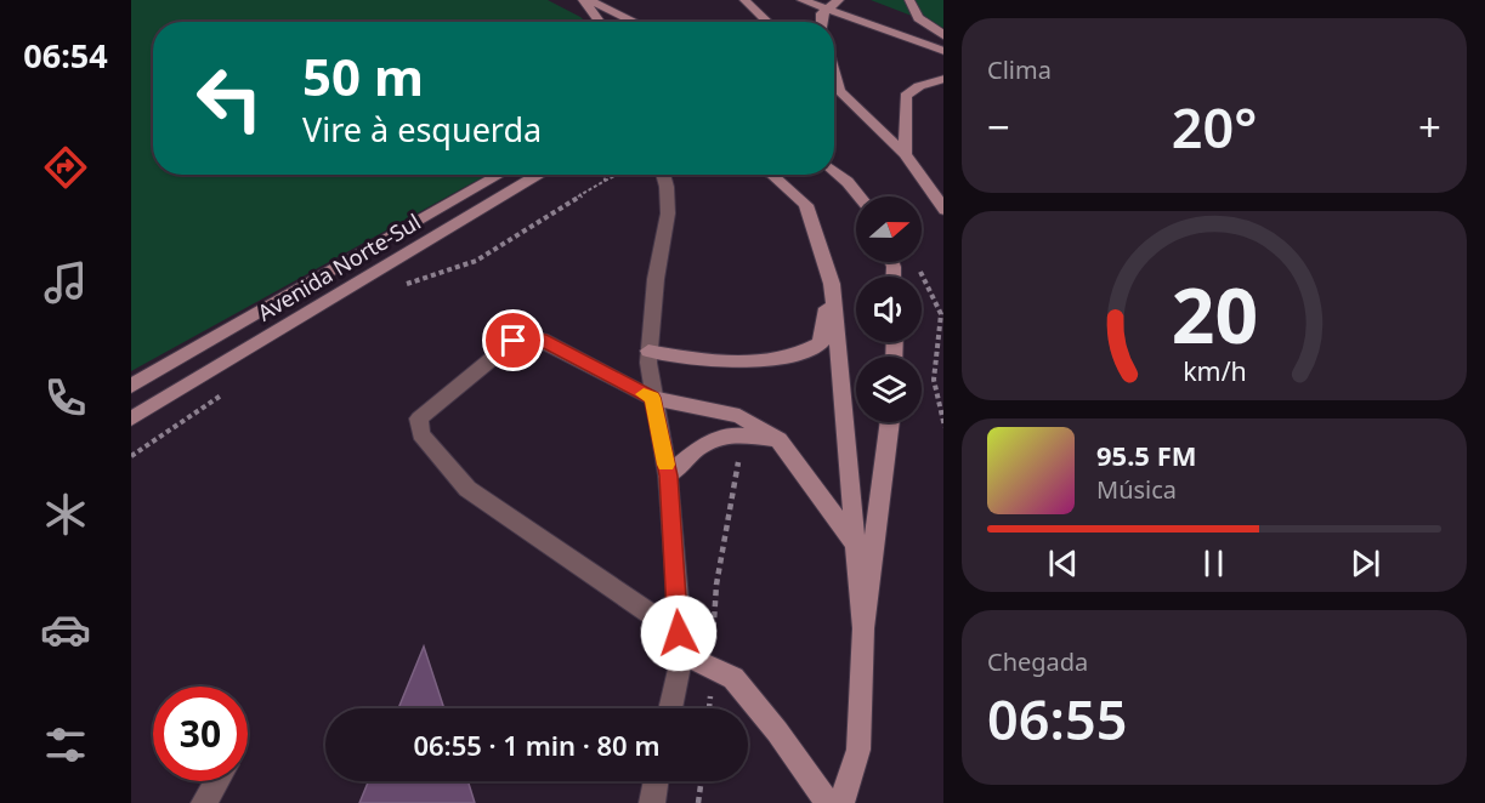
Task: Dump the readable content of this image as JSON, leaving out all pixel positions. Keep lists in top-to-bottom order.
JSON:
{
  "streets": {
    "main road": ["Avenida Norte-Sul"]
  },
  "north": "right",
  "page": {
    "tabs": "06:54",
    "tile": [
      "Clima",
      ["Chegada", "06:55"]
    ],
    "turn": ["50 m", "Vire à esquerda"],
    "heat": ["−", "20°", "+"],
    "song": ["95.5 FM", "Música"],
    "limit": "30",
    "trip": "06:55 · 1 min · 80 m",
    "gauge": ["20", "km/h"]
  }
}
